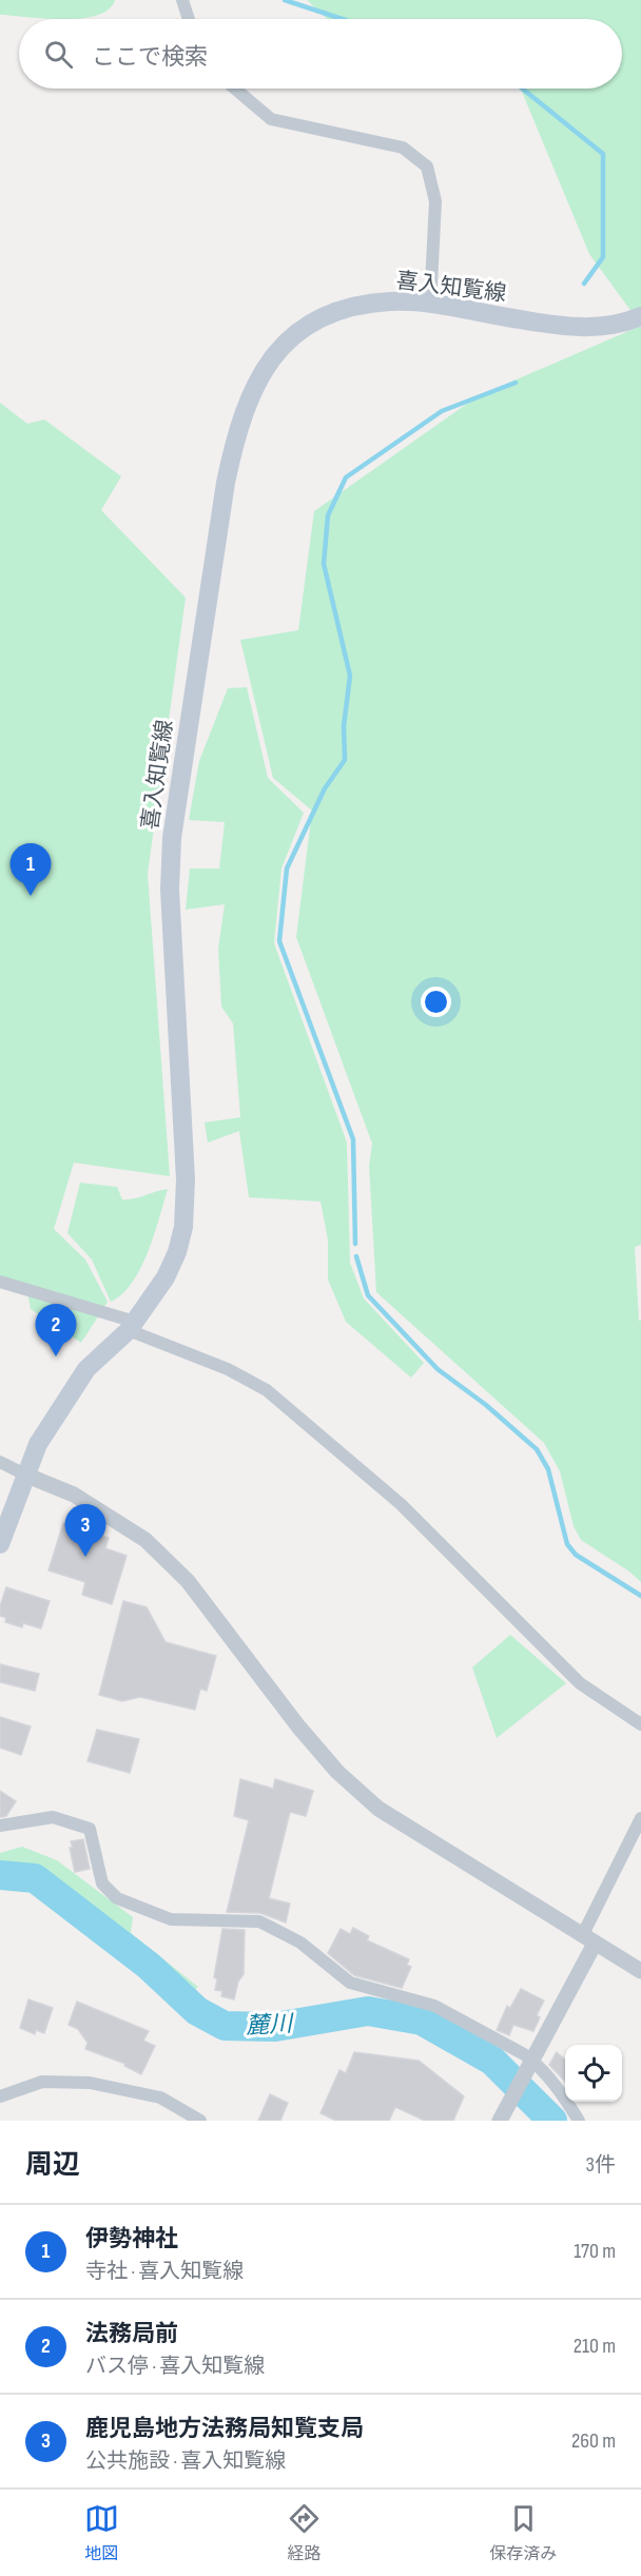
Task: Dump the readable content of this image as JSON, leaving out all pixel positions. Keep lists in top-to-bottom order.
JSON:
{
  "streets": {
    "main road": ["喜入知覧線"]
  },
  "water": ["麓川"],
  "page": {
    "search": "ここで検索",
    "pins": ["1", "2", "3"],
    "heading": ["周辺", "3件"],
    "list": [
      {
        "mark": "1",
        "name": "伊勢神社",
        "note": "寺社 · 喜入知覧線",
        "value": "170 m"
      },
      {
        "mark": "2",
        "name": "法務局前",
        "note": "バス停 · 喜入知覧線",
        "value": "210 m"
      },
      {
        "mark": "3",
        "name": "鹿児島地方法務局知覧支局",
        "note": "公共施設 · 喜入知覧線",
        "value": "260 m"
      }
    ],
    "nav": ["地図", "経路", "保存済み"]
  }
}
